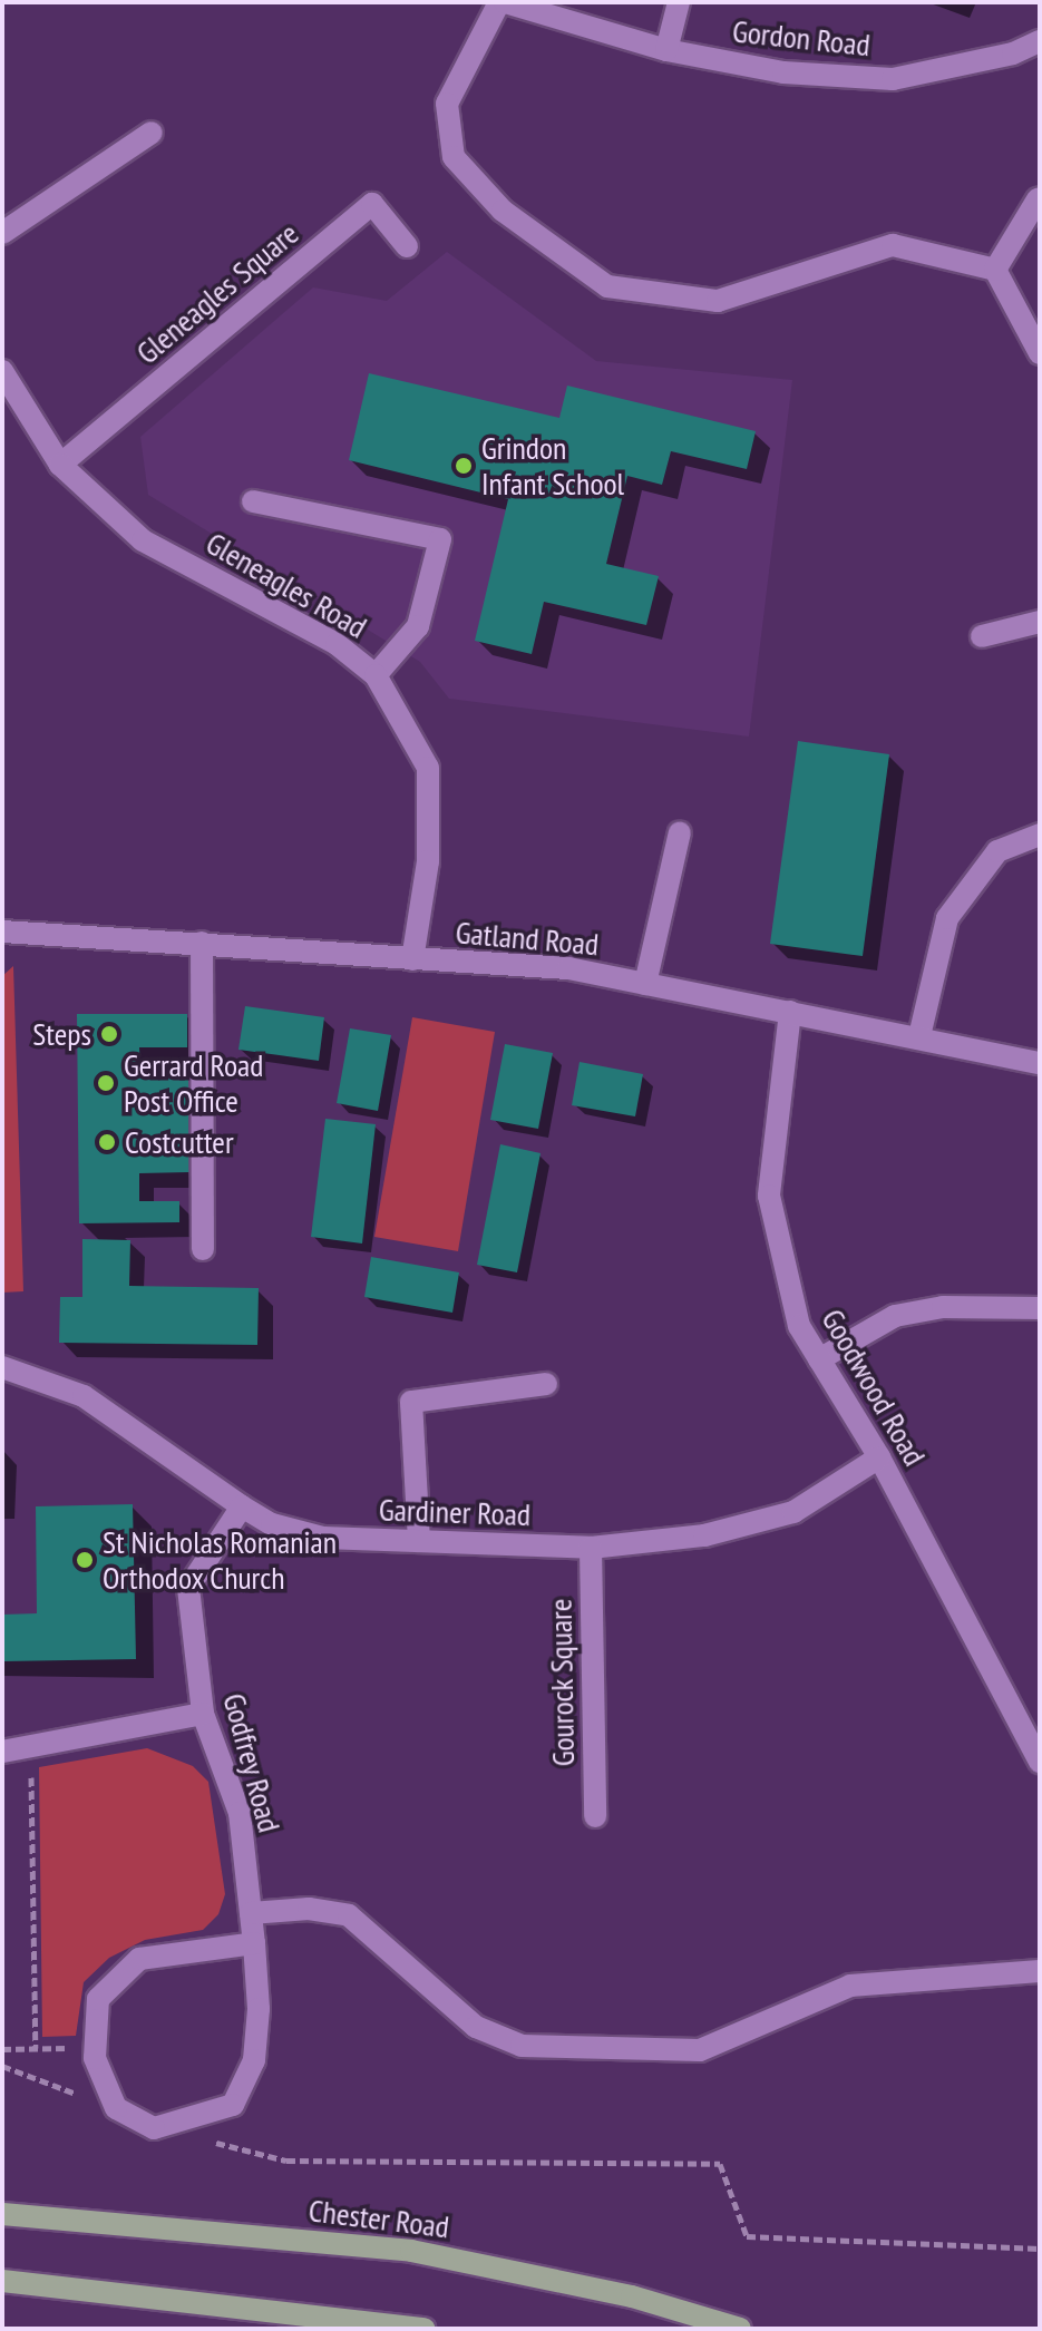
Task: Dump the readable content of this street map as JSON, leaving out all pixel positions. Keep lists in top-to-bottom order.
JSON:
{
  "streets": {
    "main road": ["Chester Road"],
    "street": [
      "Gordon Road",
      "Gleneagles Square",
      "Gleneagles Road",
      "Gatland Road",
      "Goodwood Road",
      "Gardiner Road",
      "Gourock Square",
      "Godfrey Road"
    ]
  },
  "crossings": [
    ["Gleneagles Square", "Gleneagles Road"],
    ["Gleneagles Road", "Gatland Road"],
    ["Gatland Road", "Goodwood Road"],
    ["Goodwood Road", "Gardiner Road"],
    ["Gardiner Road", "Gourock Square"],
    ["Gardiner Road", "Godfrey Road"]
  ],
  "places": [
    "Grindon Infant School",
    "Steps",
    "Gerrard Road Post Office",
    "Costcutter",
    "St Nicholas Romanian Orthodox Church"
  ]
}
